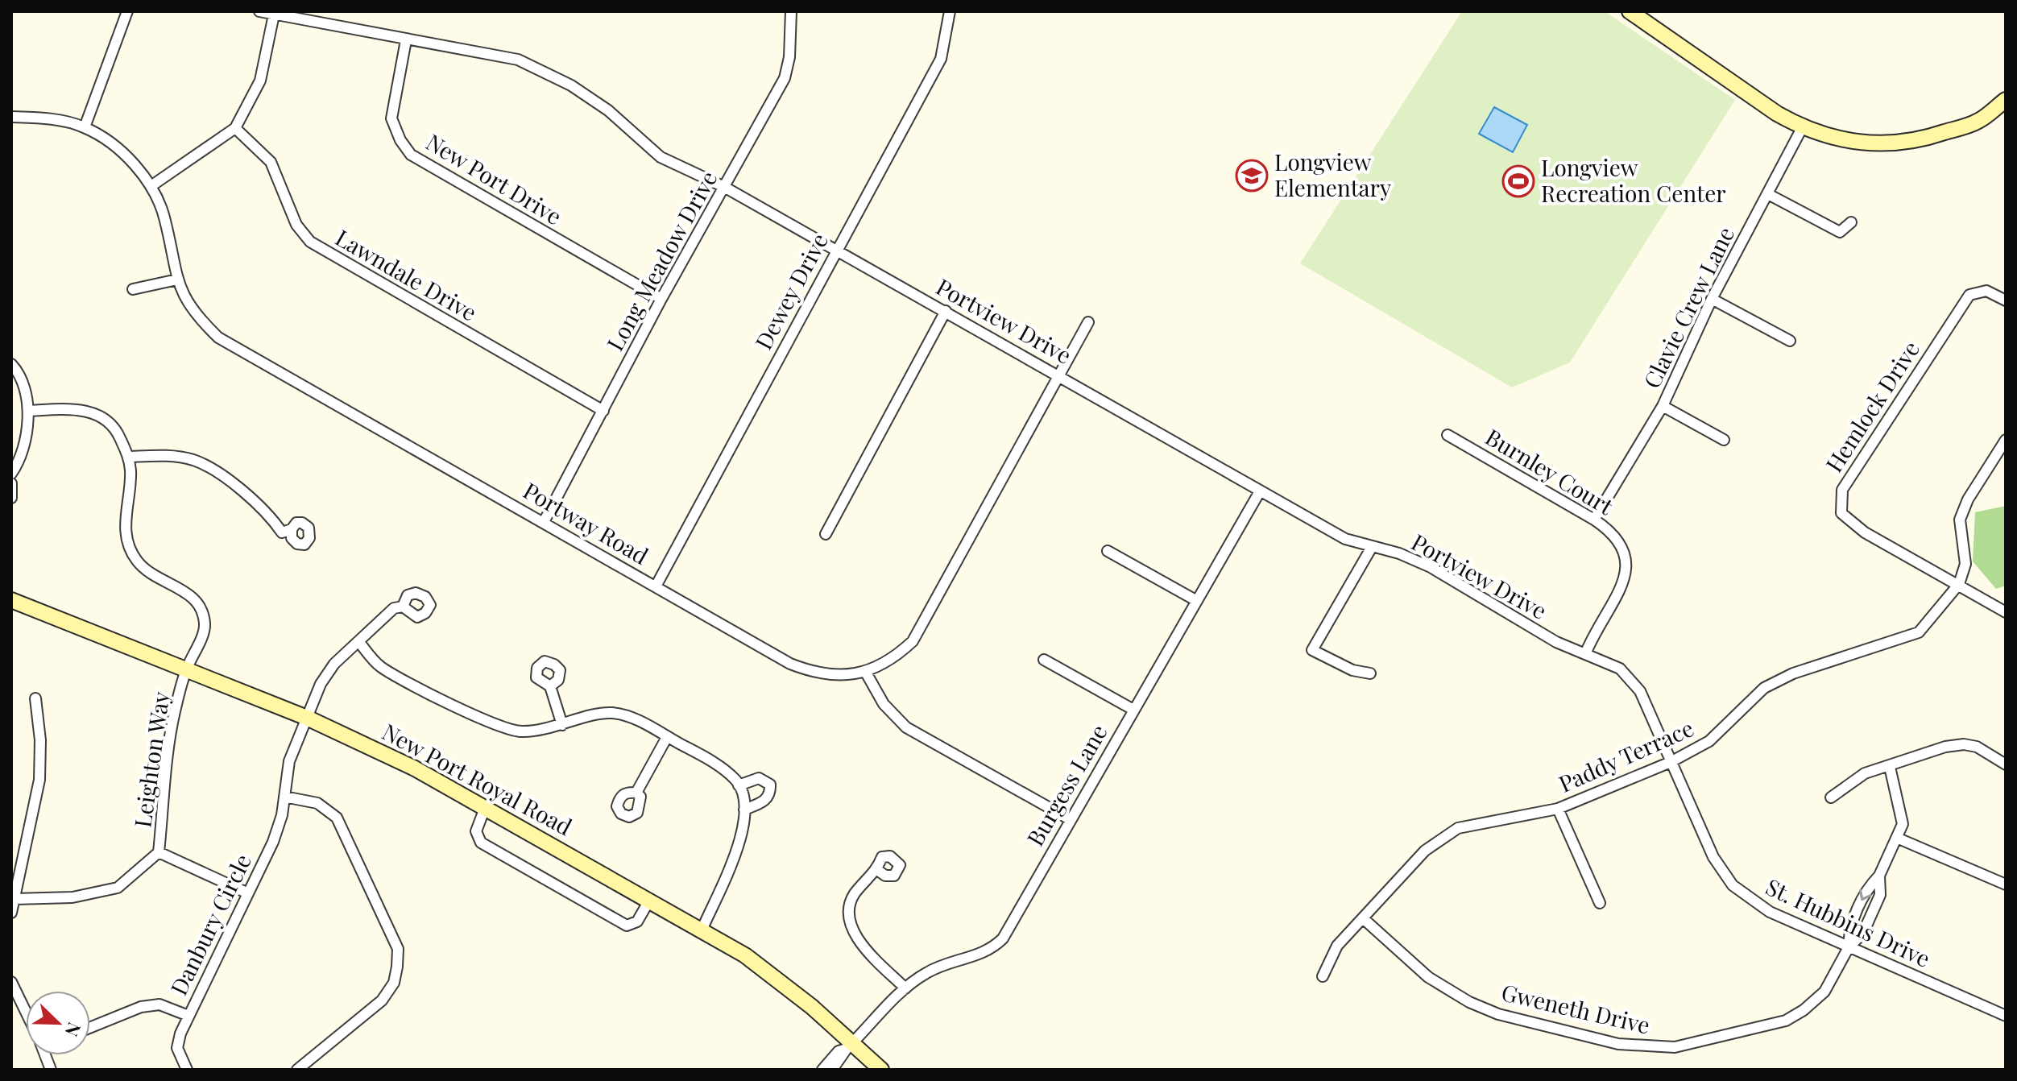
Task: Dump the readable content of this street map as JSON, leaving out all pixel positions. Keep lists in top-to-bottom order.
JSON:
{
  "streets": {
    "street": [
      "New Port Drive",
      "Long Meadow Drive",
      "Lawndale Drive",
      "Dewey Drive",
      "Clavie Crew Lane",
      "Portview Drive",
      "Hemlock Drive",
      "Burnley Court",
      "Portway Road",
      "Paddy Terrace",
      "Leighton Way",
      "New Port Royal Road",
      "Burgess Lane",
      "St. Hubbins Drive",
      "Danbury Circle",
      "Gweneth Drive"
    ]
  },
  "crossings": [
    ["New Port Drive", "Long Meadow Drive"],
    ["New Port Drive", "Portview Drive"],
    ["Long Meadow Drive", "Lawndale Drive"],
    ["Long Meadow Drive", "Portview Drive"],
    ["Long Meadow Drive", "Portway Road"],
    ["Dewey Drive", "Portview Drive"],
    ["Dewey Drive", "Portway Road"],
    ["Clavie Crew Lane", "Burnley Court"],
    ["Portview Drive", "Burnley Court"],
    ["Portview Drive", "Portway Road"],
    ["Portview Drive", "Paddy Terrace"],
    ["Portview Drive", "Burgess Lane"],
    ["Portview Drive", "St. Hubbins Drive"],
    ["Hemlock Drive", "Paddy Terrace"],
    ["Paddy Terrace", "St. Hubbins Drive"],
    ["Paddy Terrace", "Gweneth Drive"],
    ["Leighton Way", "New Port Royal Road"],
    ["New Port Royal Road", "Burgess Lane"],
    ["New Port Royal Road", "Danbury Circle"],
    ["St. Hubbins Drive", "Gweneth Drive"]
  ],
  "places": {
    "school or university": ["Longview Elementary"],
    "sports": ["Longview Recreation Center"]
  },
  "north": "bottom right"
}
